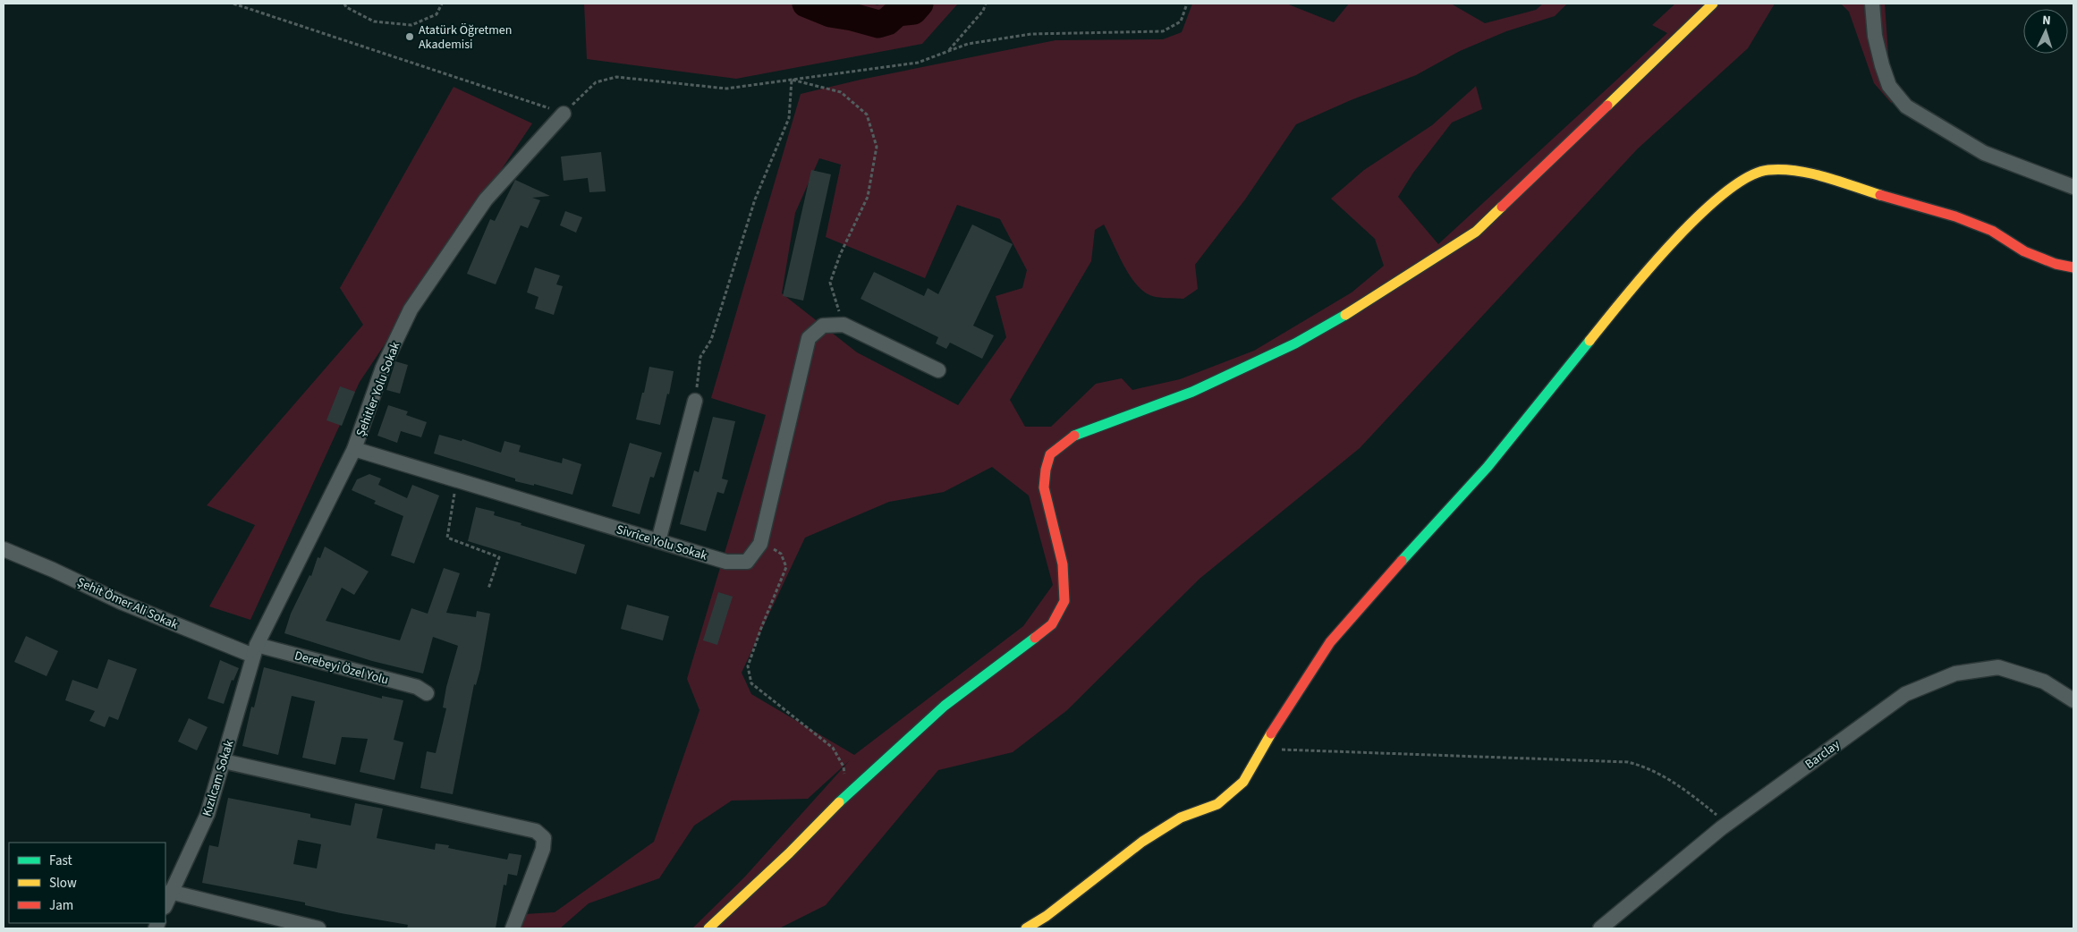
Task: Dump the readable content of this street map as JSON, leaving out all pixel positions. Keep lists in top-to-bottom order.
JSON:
{
  "streets": {
    "street": [
      "Şehitler Yolu Sokak",
      "Sivrice Yolu Sokak",
      "Şehit Ömer Ali Sokak",
      "Derebeyi Özel Yolu",
      "Barclay",
      "Kızılcam Sokak"
    ]
  },
  "crossings": [
    ["Şehitler Yolu Sokak", "Sivrice Yolu Sokak"],
    ["Şehitler Yolu Sokak", "Şehit Ömer Ali Sokak"],
    ["Şehitler Yolu Sokak", "Derebeyi Özel Yolu"],
    ["Şehitler Yolu Sokak", "Kızılcam Sokak"],
    ["Şehit Ömer Ali Sokak", "Derebeyi Özel Yolu"],
    ["Şehit Ömer Ali Sokak", "Kızılcam Sokak"],
    ["Derebeyi Özel Yolu", "Kızılcam Sokak"]
  ],
  "places": ["Atatürk Öğretmen Akademisi"],
  "legend": ["Fast", "Slow", "Jam"],
  "north": "top"
}
